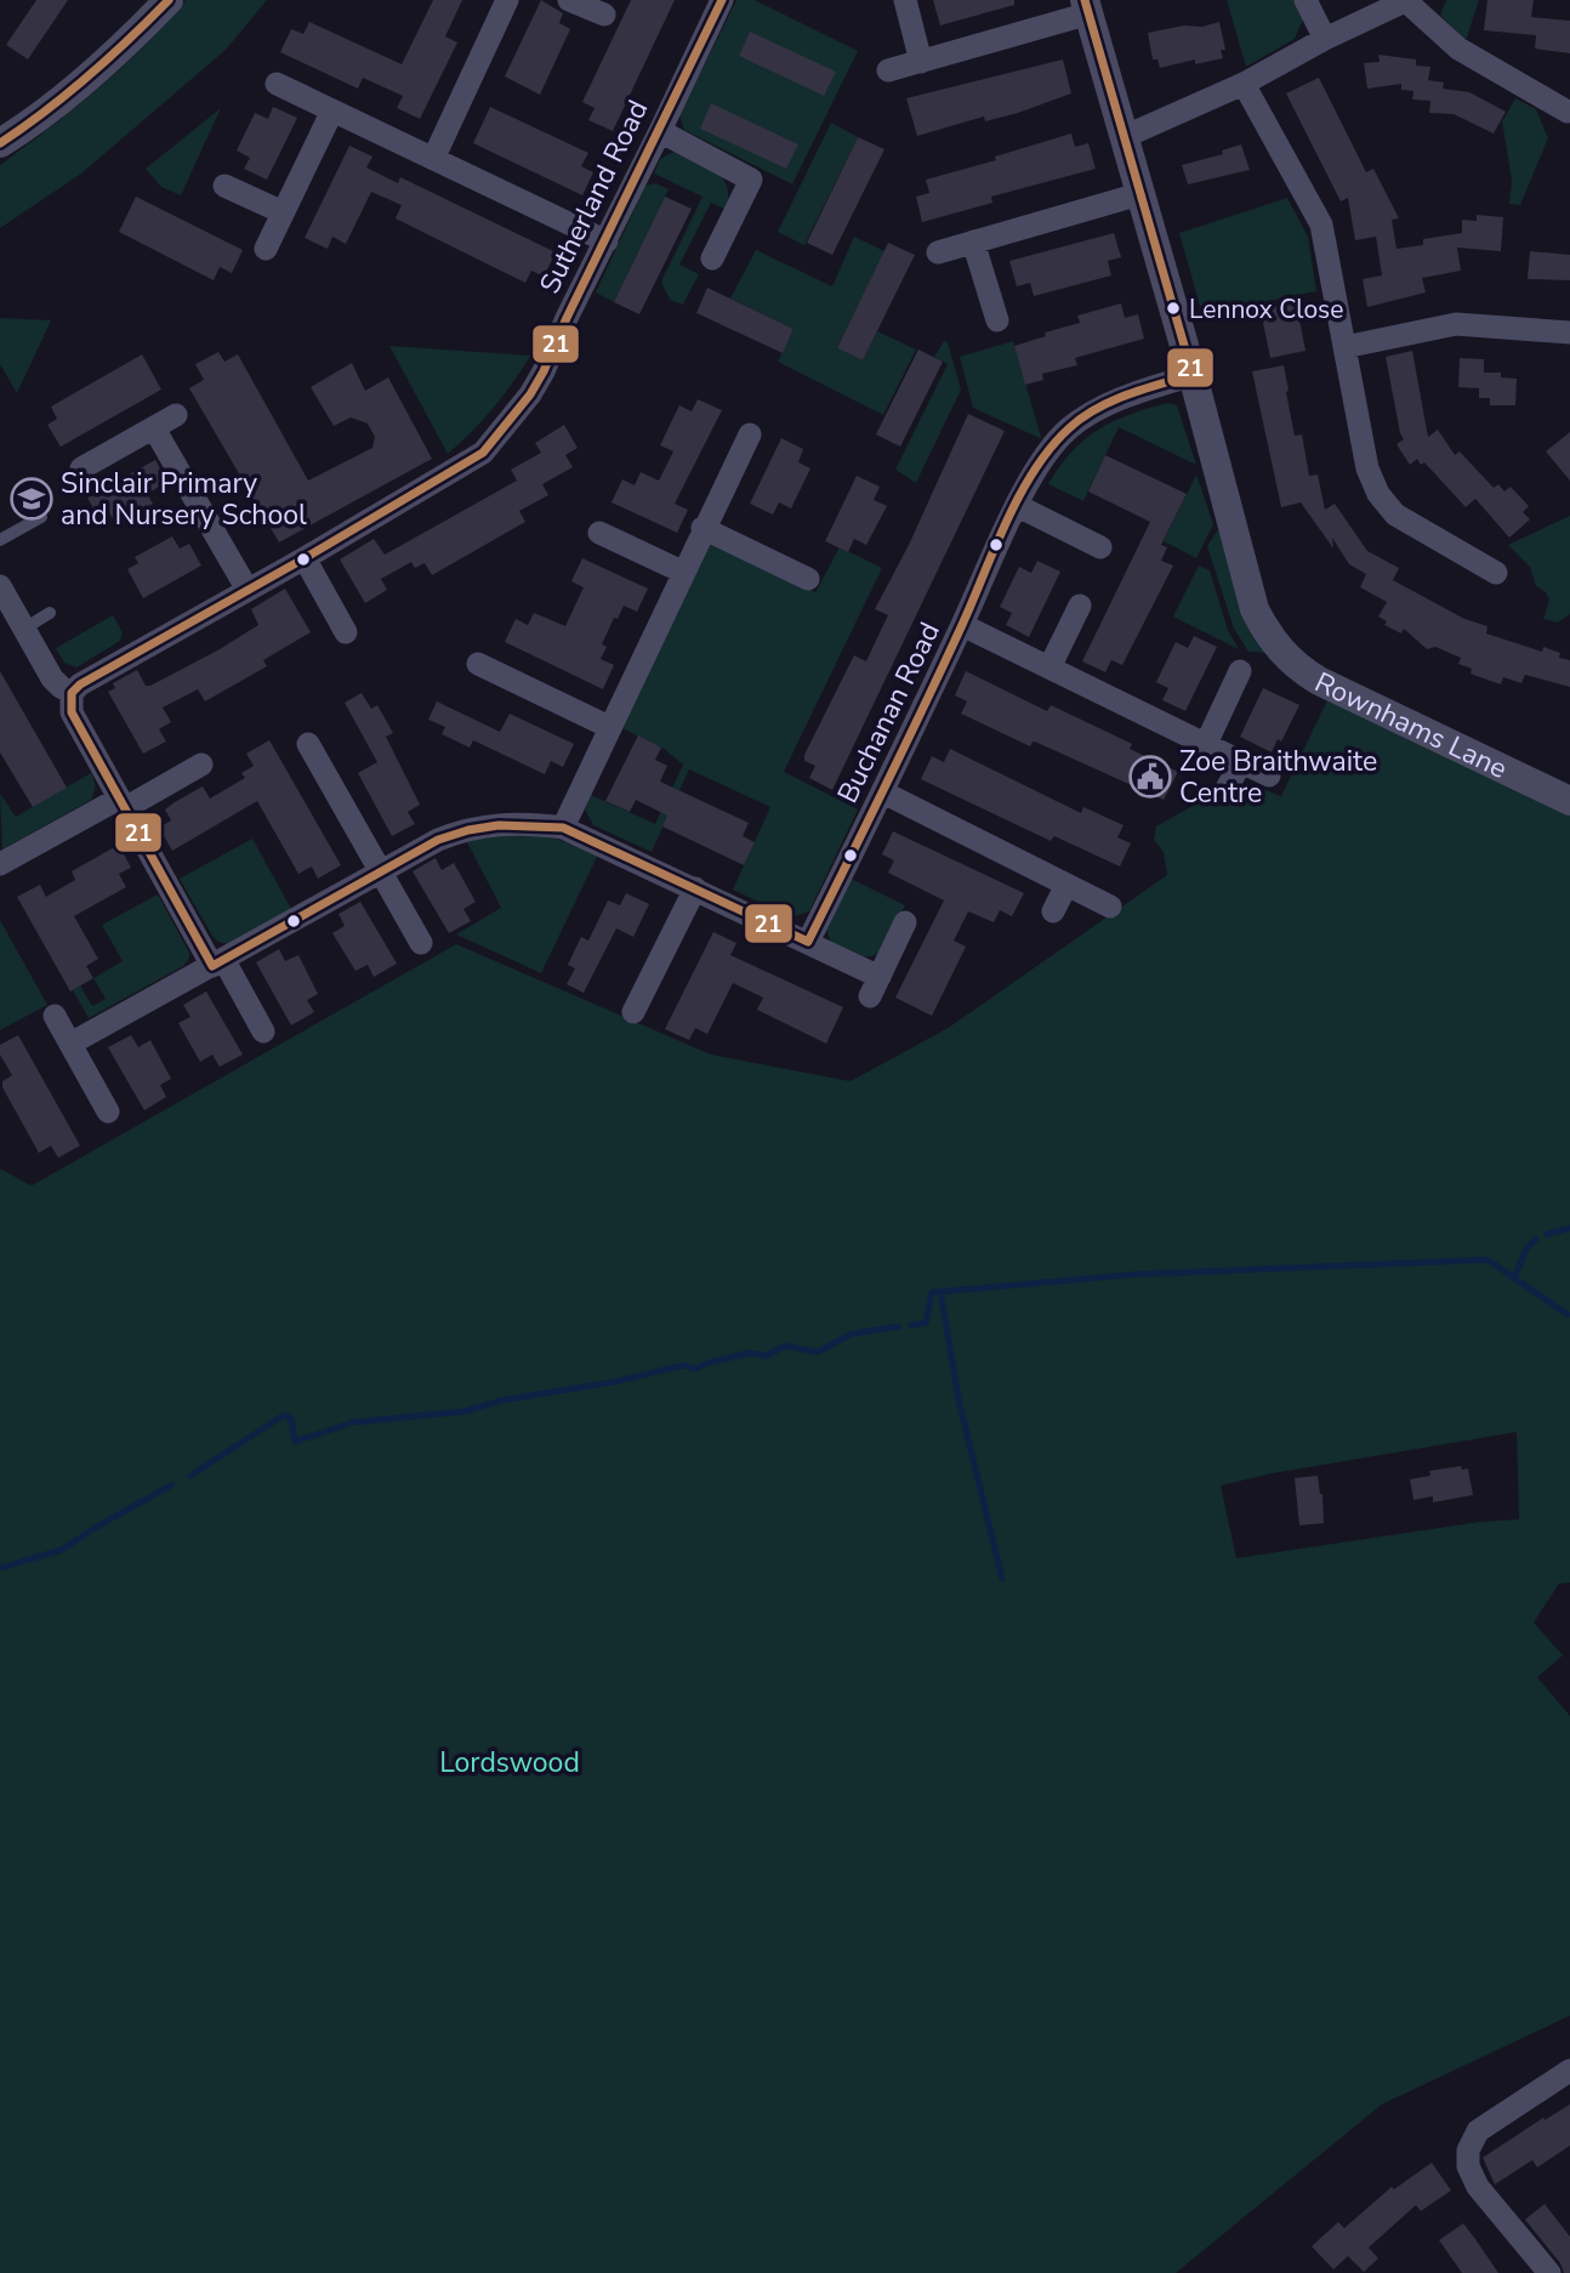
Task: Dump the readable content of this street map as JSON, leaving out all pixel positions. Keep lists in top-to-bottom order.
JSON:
{
  "streets": {
    "street": ["Sutherland Road", "Buchanan Road", "Rownhams Lane"]
  },
  "crossings": [
    ["Buchanan Road", "Rownhams Lane"]
  ],
  "parks": ["Lordswood"],
  "places": {
    "other": ["Lennox Close"],
    "school or university": ["Sinclair Primary and Nursery School"],
    "public building": ["Zoe Braithwaite Centre"]
  },
  "lines": ["transit line 21"]
}
